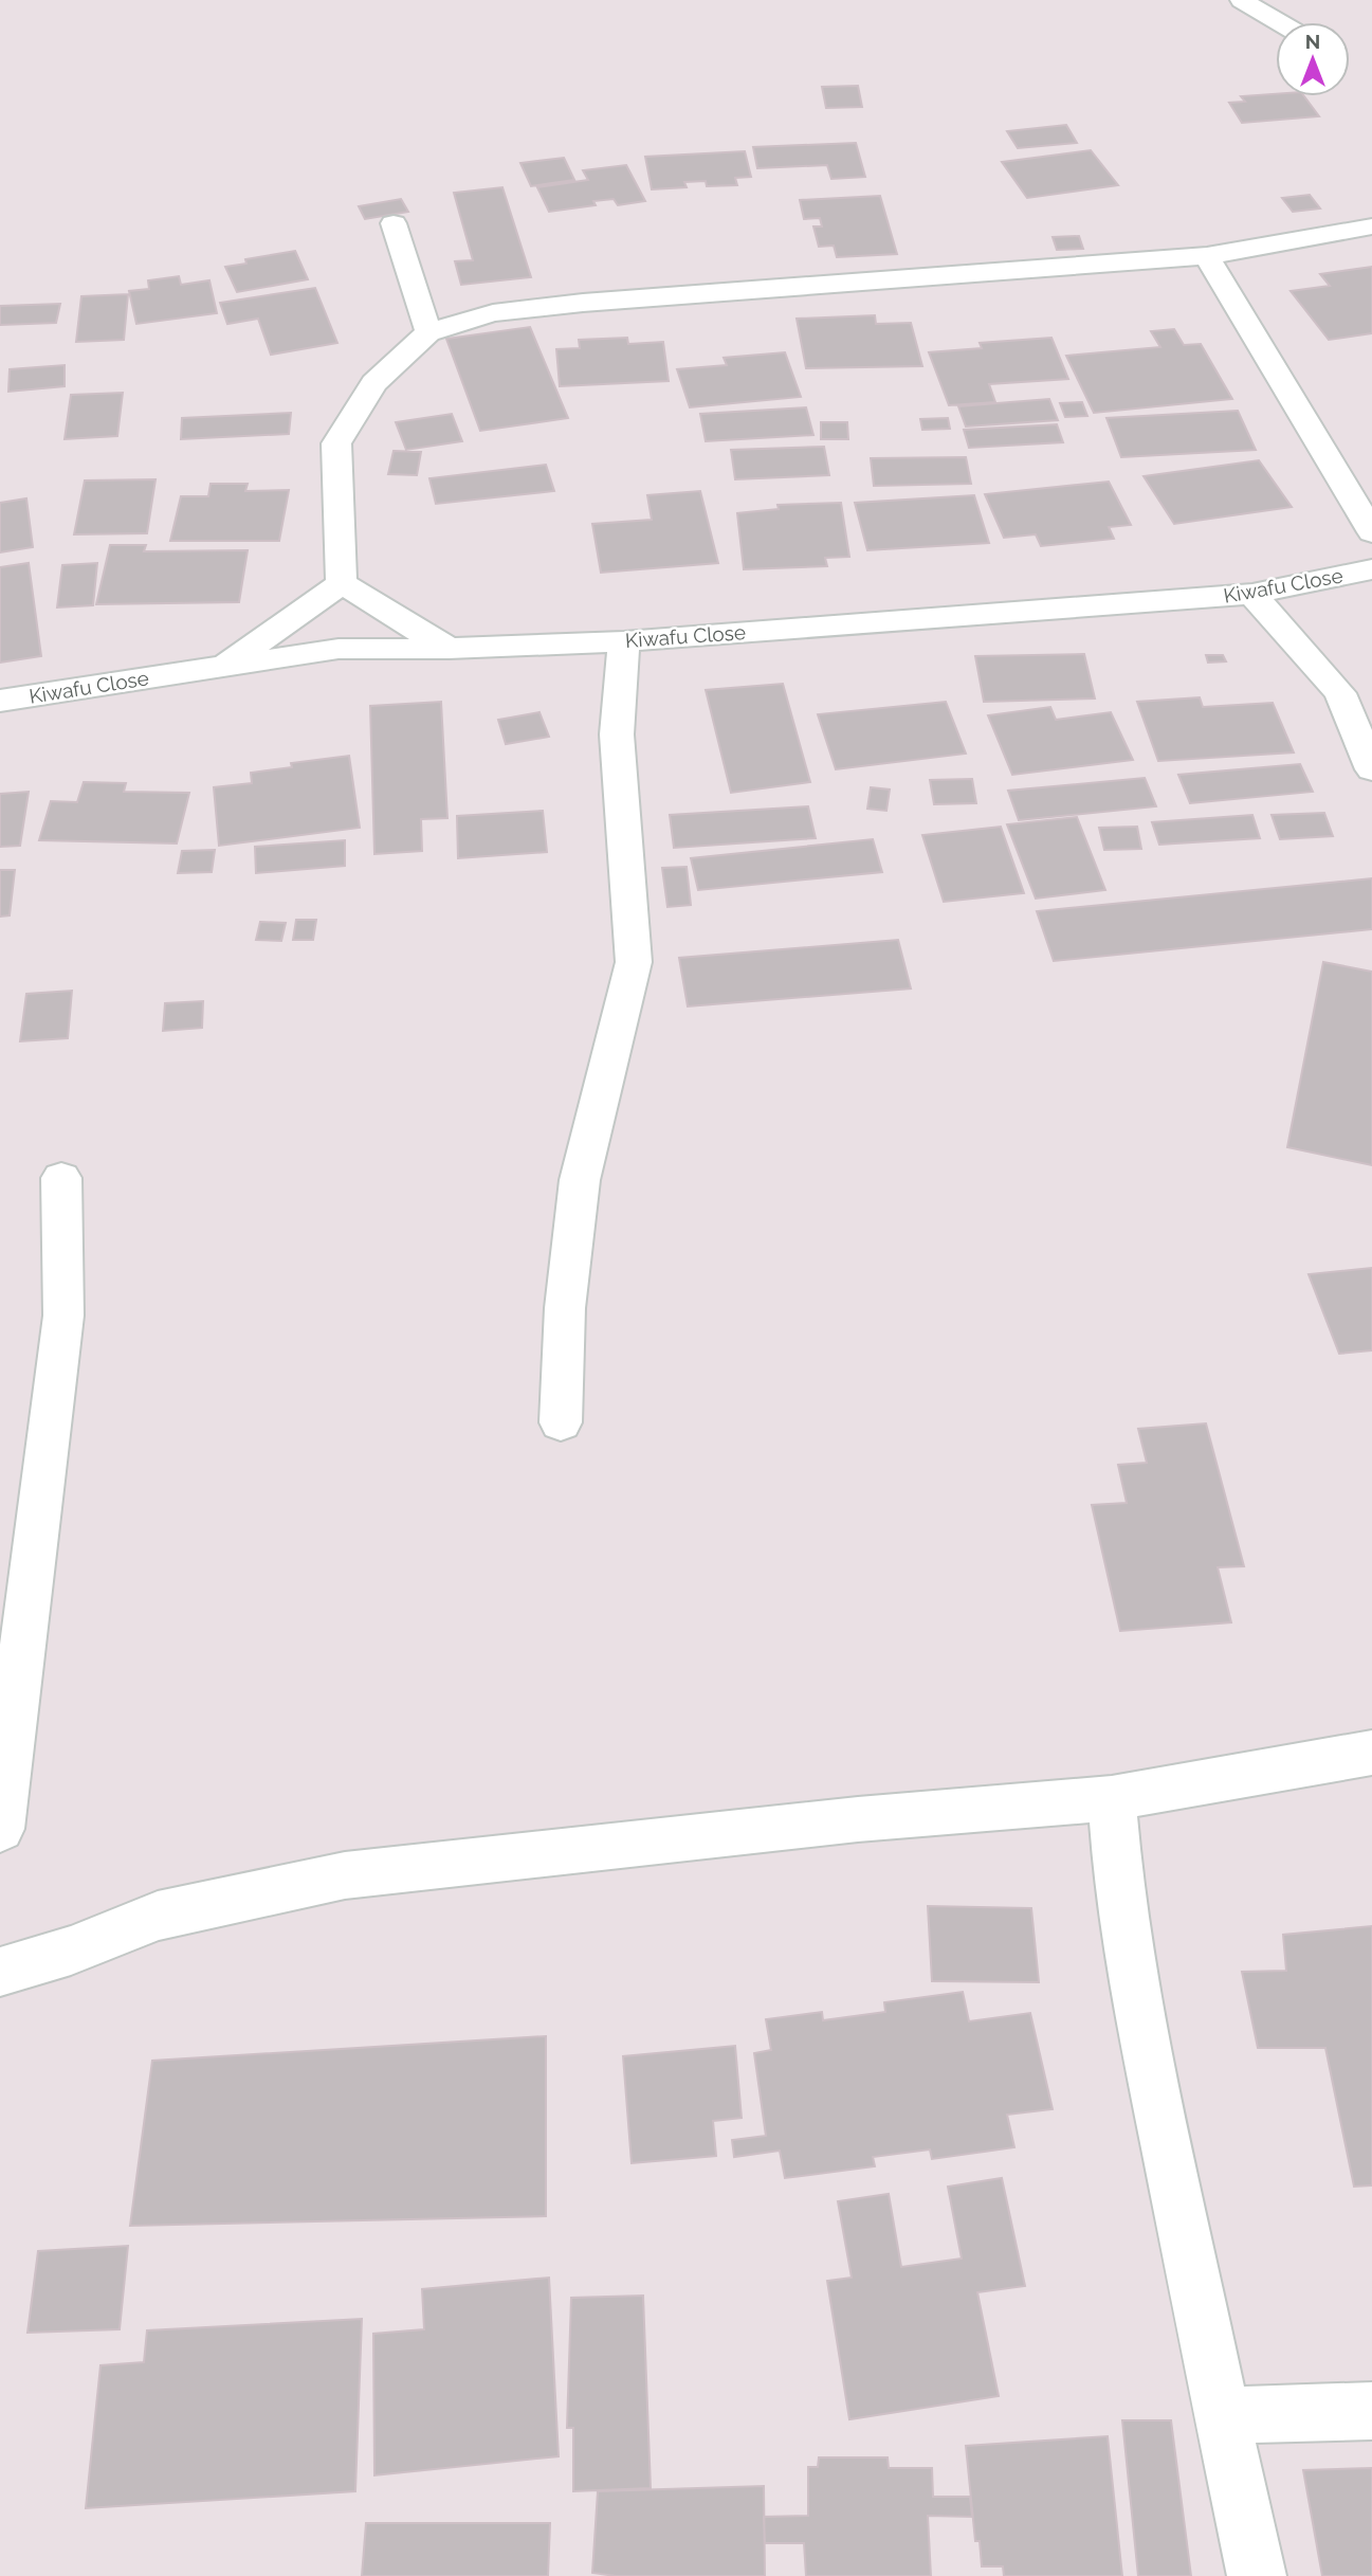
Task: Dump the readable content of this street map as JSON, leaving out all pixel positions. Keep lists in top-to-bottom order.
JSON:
{
  "streets": {
    "street": ["Kiwafu Close"]
  },
  "north": "top"
}
